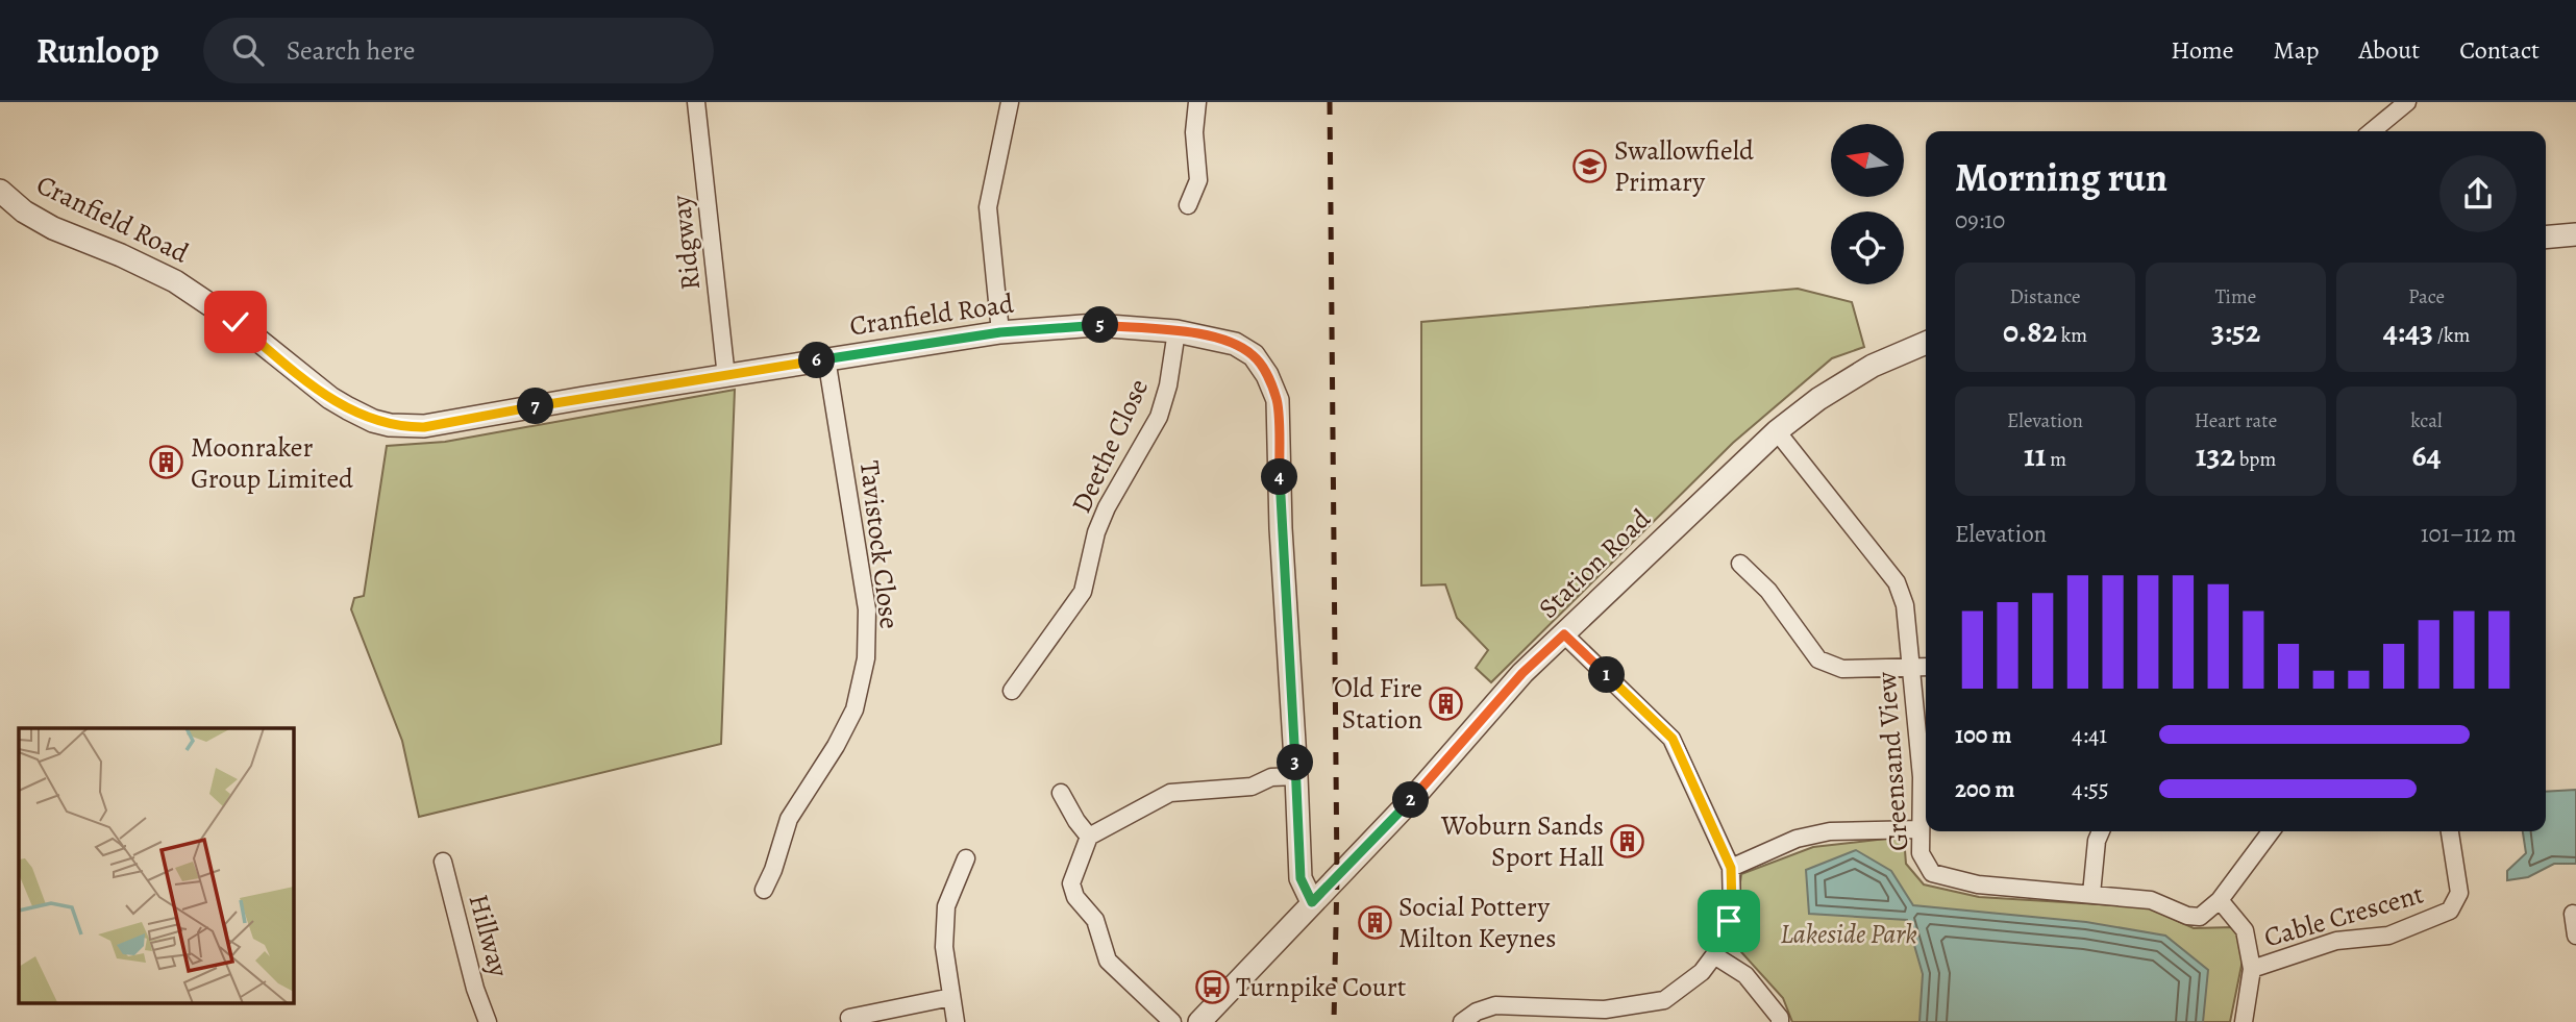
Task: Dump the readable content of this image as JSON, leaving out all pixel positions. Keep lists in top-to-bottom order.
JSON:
{
  "streets": {
    "street": [
      "Cranfield Road",
      "Ridgway",
      "Deethe Close",
      "Tavistock Close",
      "Station Road",
      "Greensand View",
      "Cable Crescent",
      "Hillway"
    ]
  },
  "crossings": [
    ["Cranfield Road", "Ridgway"],
    ["Cranfield Road", "Deethe Close"],
    ["Cranfield Road", "Tavistock Close"],
    ["Cranfield Road", "Station Road"],
    ["Station Road", "Greensand View"]
  ],
  "parks": ["Lakeside Park"],
  "places": {
    "school or university": ["Swallowfield Primary"],
    "building": [
      "Moonraker Group Limited",
      "Old Fire Station",
      "Woburn Sands Sport Hall",
      "Social Pottery Milton Keynes"
    ],
    "bus stop": ["Turnpike Court"]
  },
  "north": "left",
  "page": {
    "header": "Runloop",
    "search": "Search here",
    "nav": [
      "Home",
      "Map",
      "About",
      "Contact"
    ],
    "heading": ["Morning run", "09:10"],
    "stats": [
      ["Distance", "0.82 km"],
      ["Time", "3:52"],
      ["Pace", "4:43 /km"],
      ["Elevation", "11 m"],
      ["Heart rate", "132 bpm"],
      ["kcal", "64"]
    ],
    "pins": [
      "5",
      "6",
      "7",
      "4",
      "1",
      "3",
      "2"
    ],
    "chart": ["Elevation", "101–112 m"],
    "list": [
      {
        "name": "100 m",
        "note": "4:41"
      },
      {
        "name": "200 m",
        "note": "4:55"
      }
    ]
  }
}
